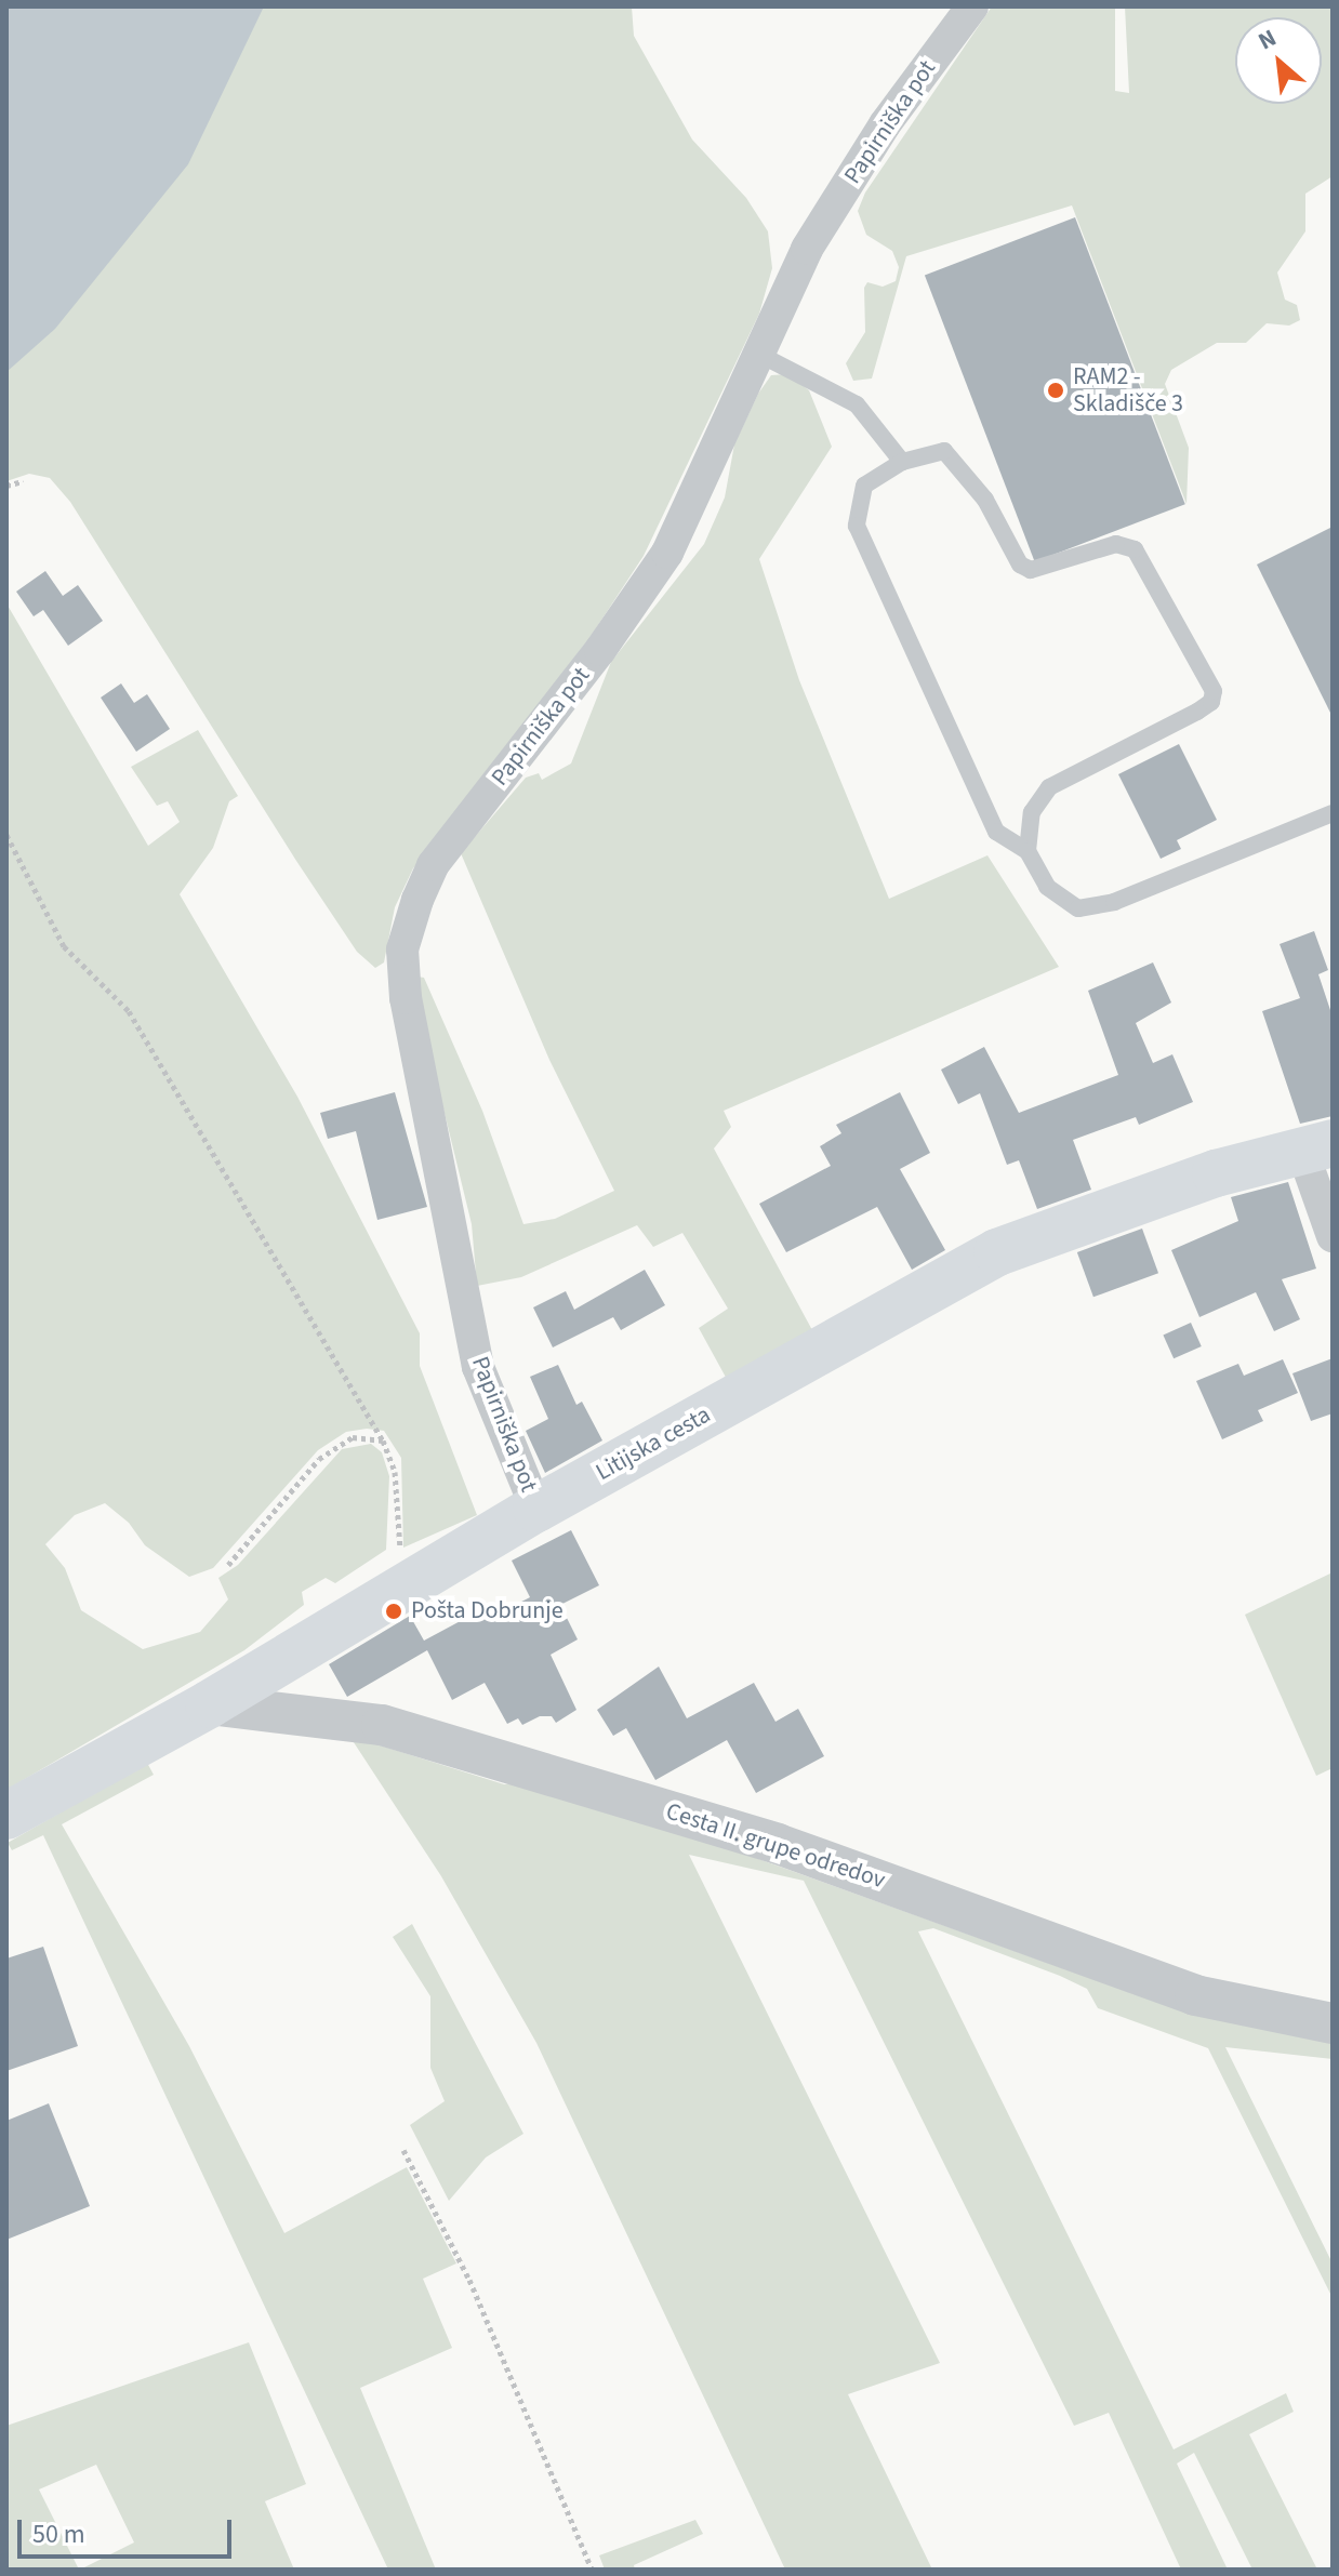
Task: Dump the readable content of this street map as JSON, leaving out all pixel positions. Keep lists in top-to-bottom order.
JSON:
{
  "streets": {
    "main road": ["Litijska cesta"],
    "street": ["Papirniška pot", "Cesta II. grupe odredov"]
  },
  "crossings": [
    ["Papirniška pot", "Litijska cesta"],
    ["Litijska cesta", "Cesta II. grupe odredov"]
  ],
  "places": ["RAM2 - Skladišče 3", "Pošta Dobrunje"],
  "scale_bar": "50 m",
  "north": "top left"
}
